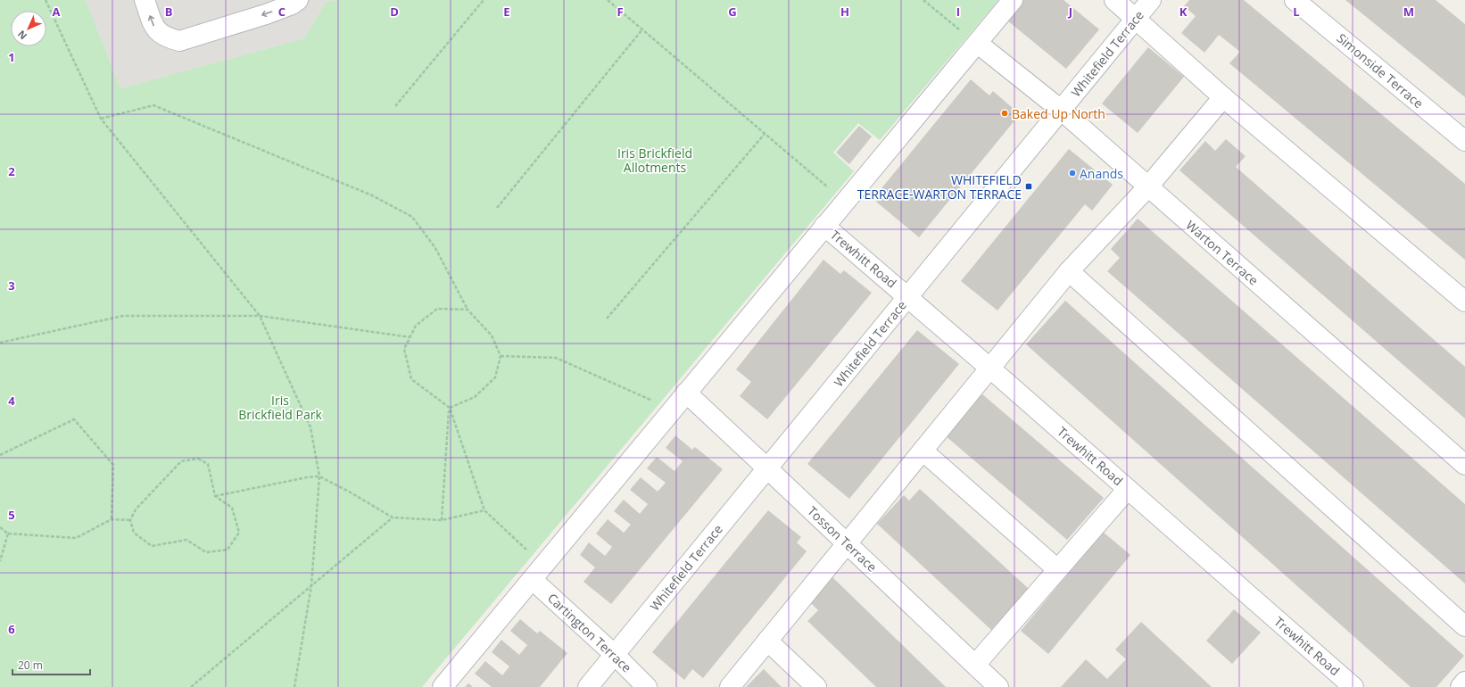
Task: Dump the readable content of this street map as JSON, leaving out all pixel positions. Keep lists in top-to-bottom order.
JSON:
{
  "streets": {
    "street": [
      "Whitefield Terrace",
      "Simonside Terrace",
      "Warton Terrace",
      "Trewhitt Road",
      "Tosson Terrace",
      "Cartington Terrace"
    ]
  },
  "crossings": [
    ["Whitefield Terrace", "Warton Terrace"],
    ["Whitefield Terrace", "Trewhitt Road"],
    ["Whitefield Terrace", "Tosson Terrace"],
    ["Whitefield Terrace", "Cartington Terrace"]
  ],
  "parks": ["Iris Brickfield Allotments", "Iris Brickfield Park"],
  "places": {
    "other": ["Baked Up North", "Anands"],
    "transit": ["WHITEFIELD TERRACE-WARTON TERRACE"]
  },
  "scale_bar": "20 m",
  "north": "bottom left",
  "grid": {
    "columns": [
      "A",
      "B",
      "C",
      "D",
      "E",
      "F",
      "G",
      "H",
      "I",
      "J",
      "K",
      "L",
      "M"
    ],
    "rows": [
      "1",
      "2",
      "3",
      "4",
      "5",
      "6"
    ]
  }
}
